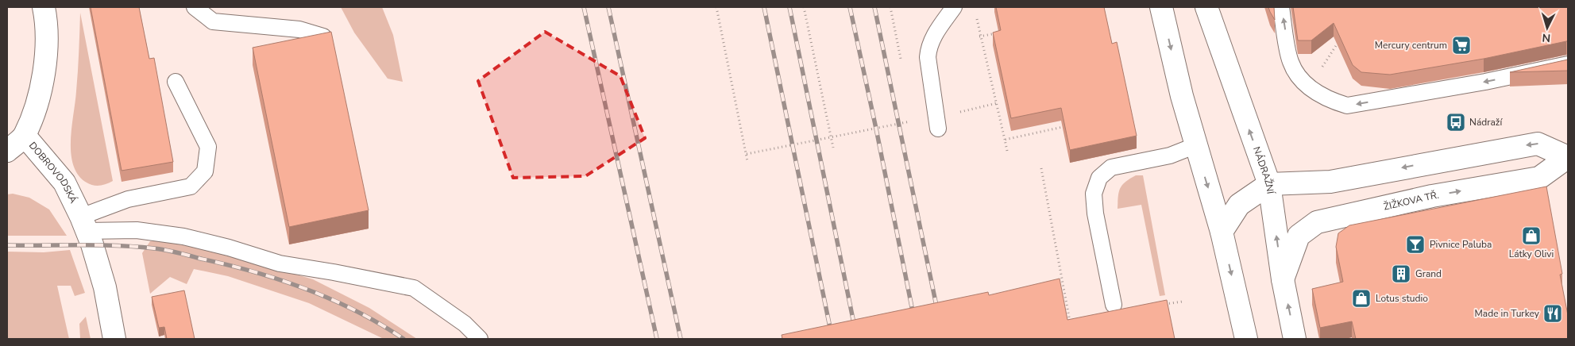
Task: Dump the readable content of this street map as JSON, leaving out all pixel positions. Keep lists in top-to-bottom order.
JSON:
{
  "streets": {
    "street": ["NÁDRAŽNÍ", "DOBROVODSKÁ", "ŽIŽKOVA TŘ."]
  },
  "crossings": [
    ["NÁDRAŽNÍ", "ŽIŽKOVA TŘ."]
  ],
  "places": {
    "supermarket": ["Mercury centrum"],
    "bus stop": ["Nádraží"],
    "shop": ["Látky Olivi", "Lotus studio"],
    "bar": ["Pivnice Paluba"],
    "building": ["Grand"],
    "restaurant": ["Made in Turkey"]
  },
  "north": "bottom"
}
